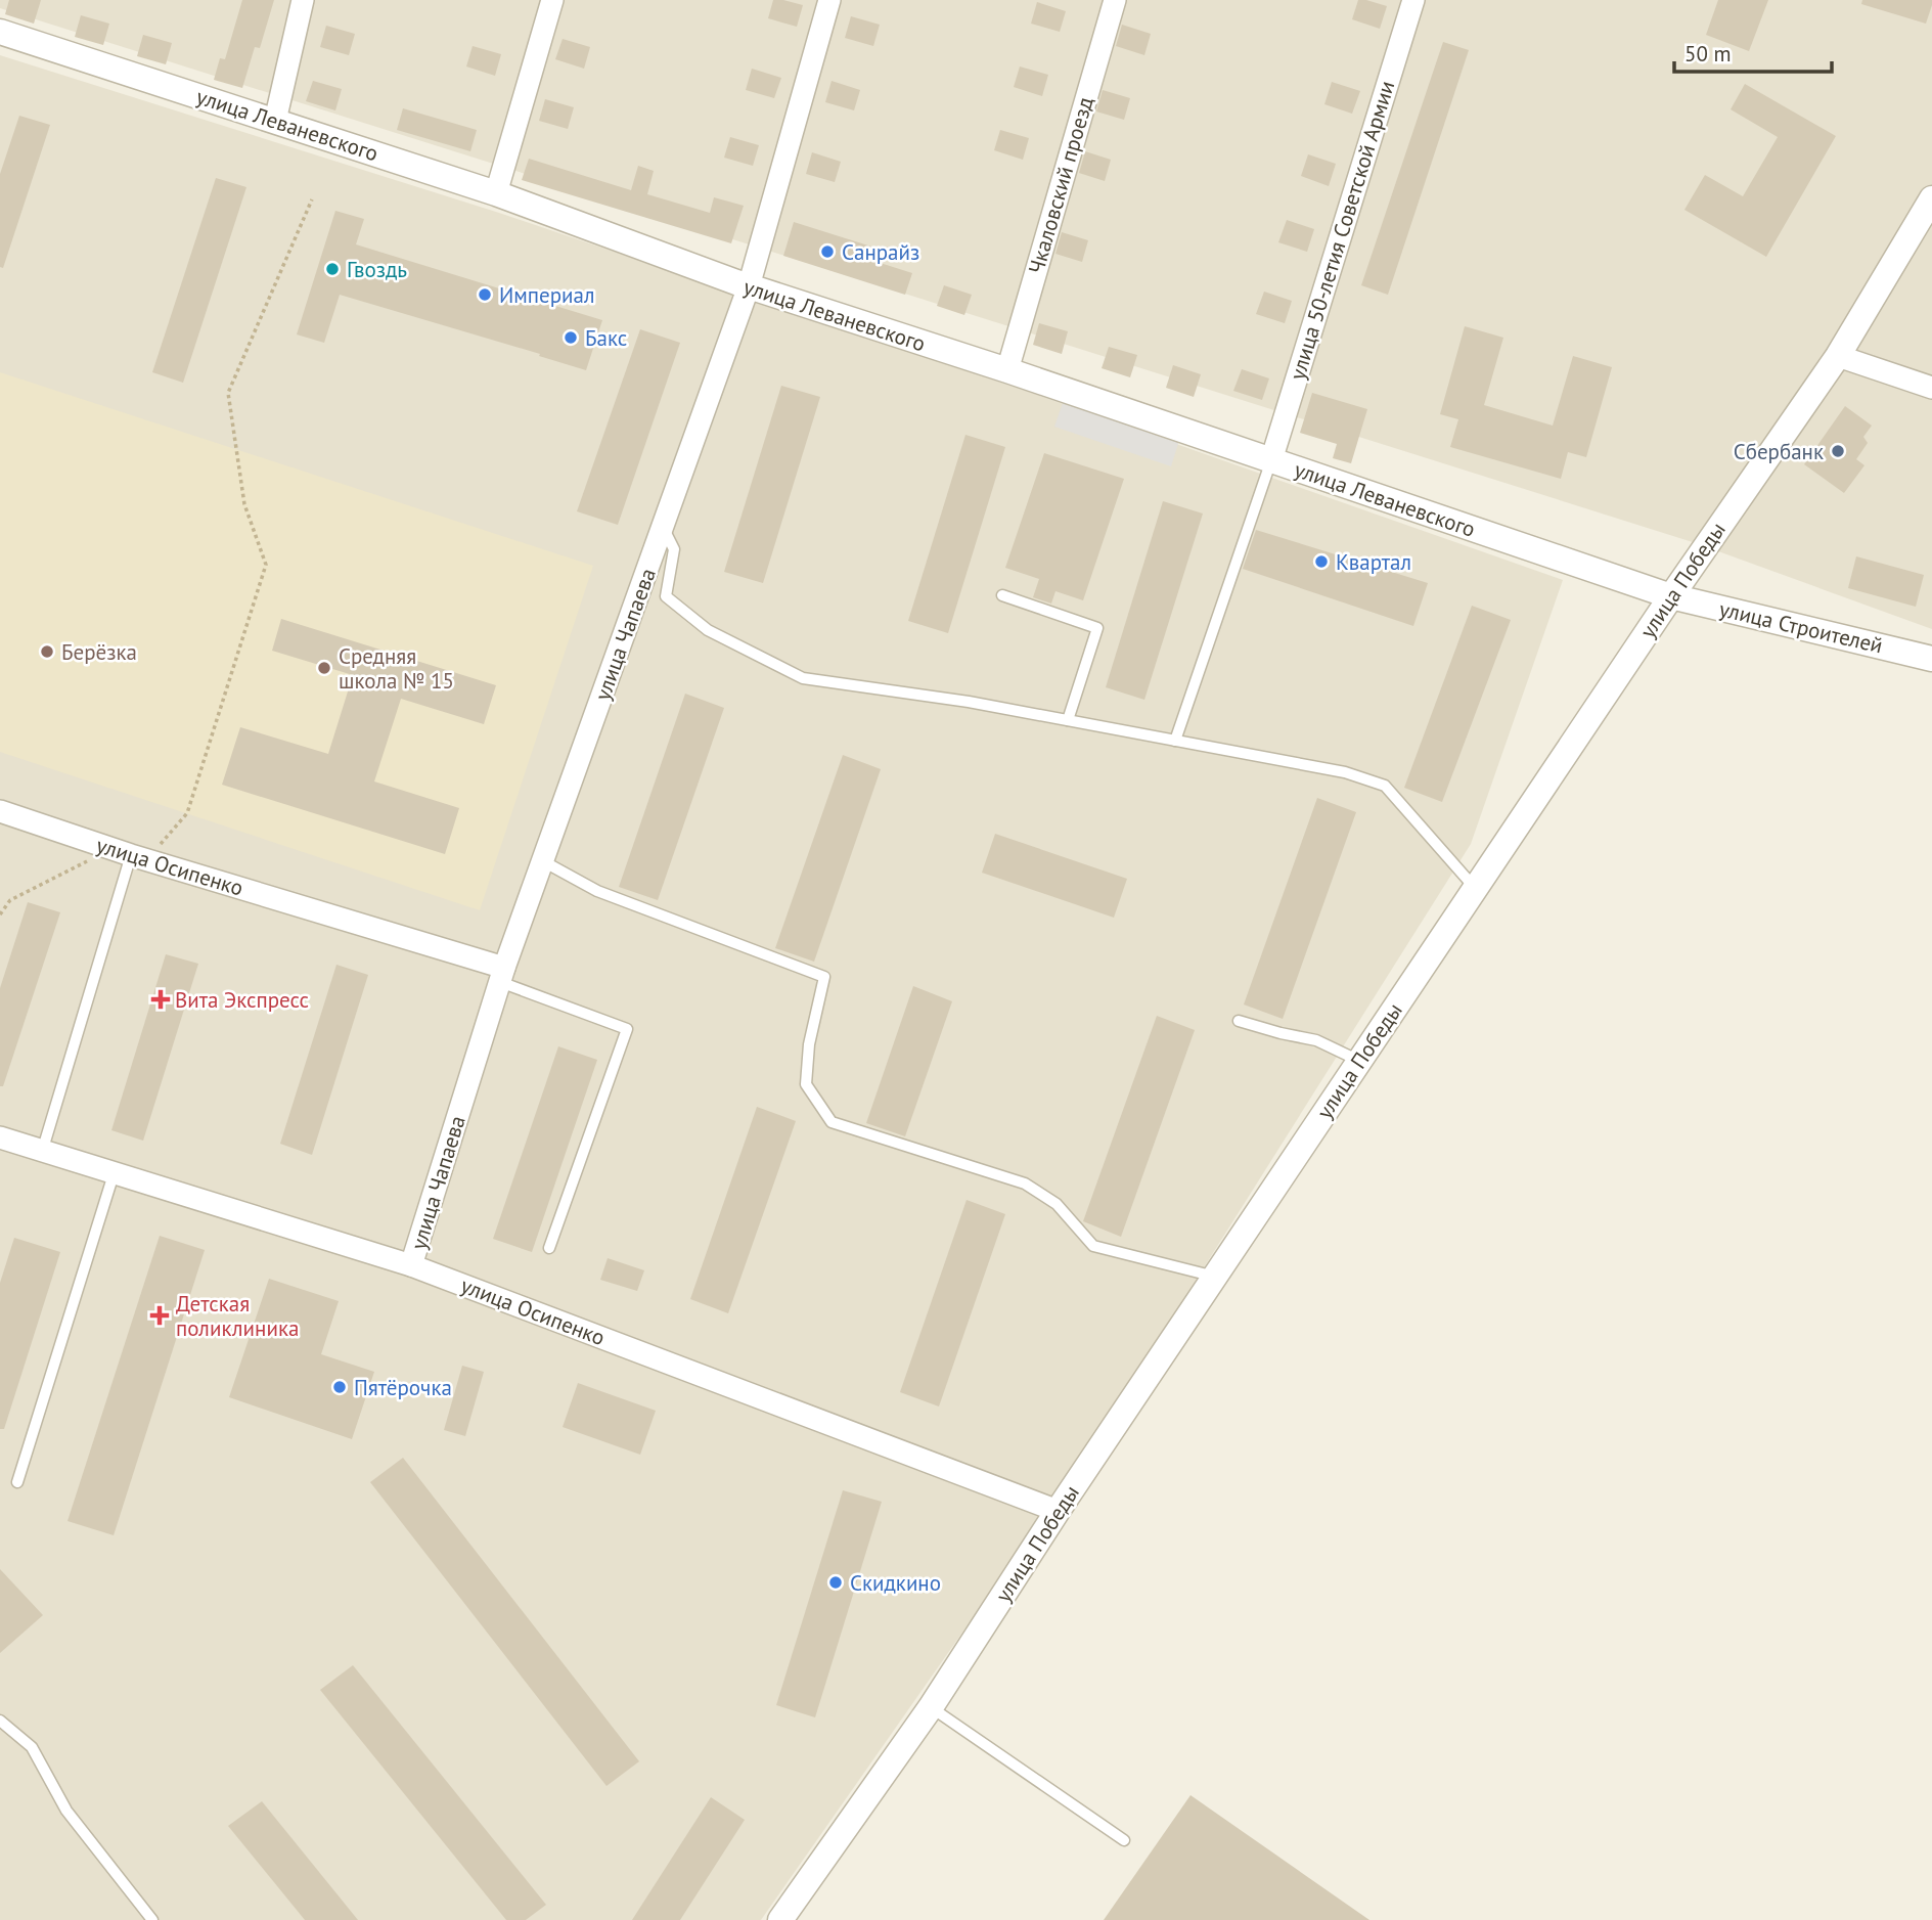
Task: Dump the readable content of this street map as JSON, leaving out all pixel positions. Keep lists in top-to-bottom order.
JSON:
{
  "streets": {
    "street": [
      "улица Леваневского",
      "Чкаловский проезд",
      "улица 50-летия Советской Армии",
      "улица Победы",
      "улица Строителей",
      "улица Чапаева",
      "улица Осипенко"
    ]
  },
  "crossings": [
    ["улица Леваневского", "Чкаловский проезд"],
    ["улица Леваневского", "улица 50-летия Советской Армии"],
    ["улица Леваневского", "улица Победы"],
    ["улица Леваневского", "улица Строителей"],
    ["улица Леваневского", "улица Чапаева"],
    ["улица Победы", "улица Строителей"],
    ["улица Победы", "улица Осипенко"],
    ["улица Чапаева", "улица Осипенко"]
  ],
  "places": {
    "other": [
      "Санрайз",
      "Гвоздь",
      "Империал",
      "Бакс",
      "Сбербанк",
      "Квартал",
      "Берёзка",
      "Средняя школа № 15",
      "Пятёрочка",
      "Скидкино"
    ],
    "health": ["Вита Экспресс", "Детская поликлиника"]
  },
  "scale_bar": "50 m"
}
